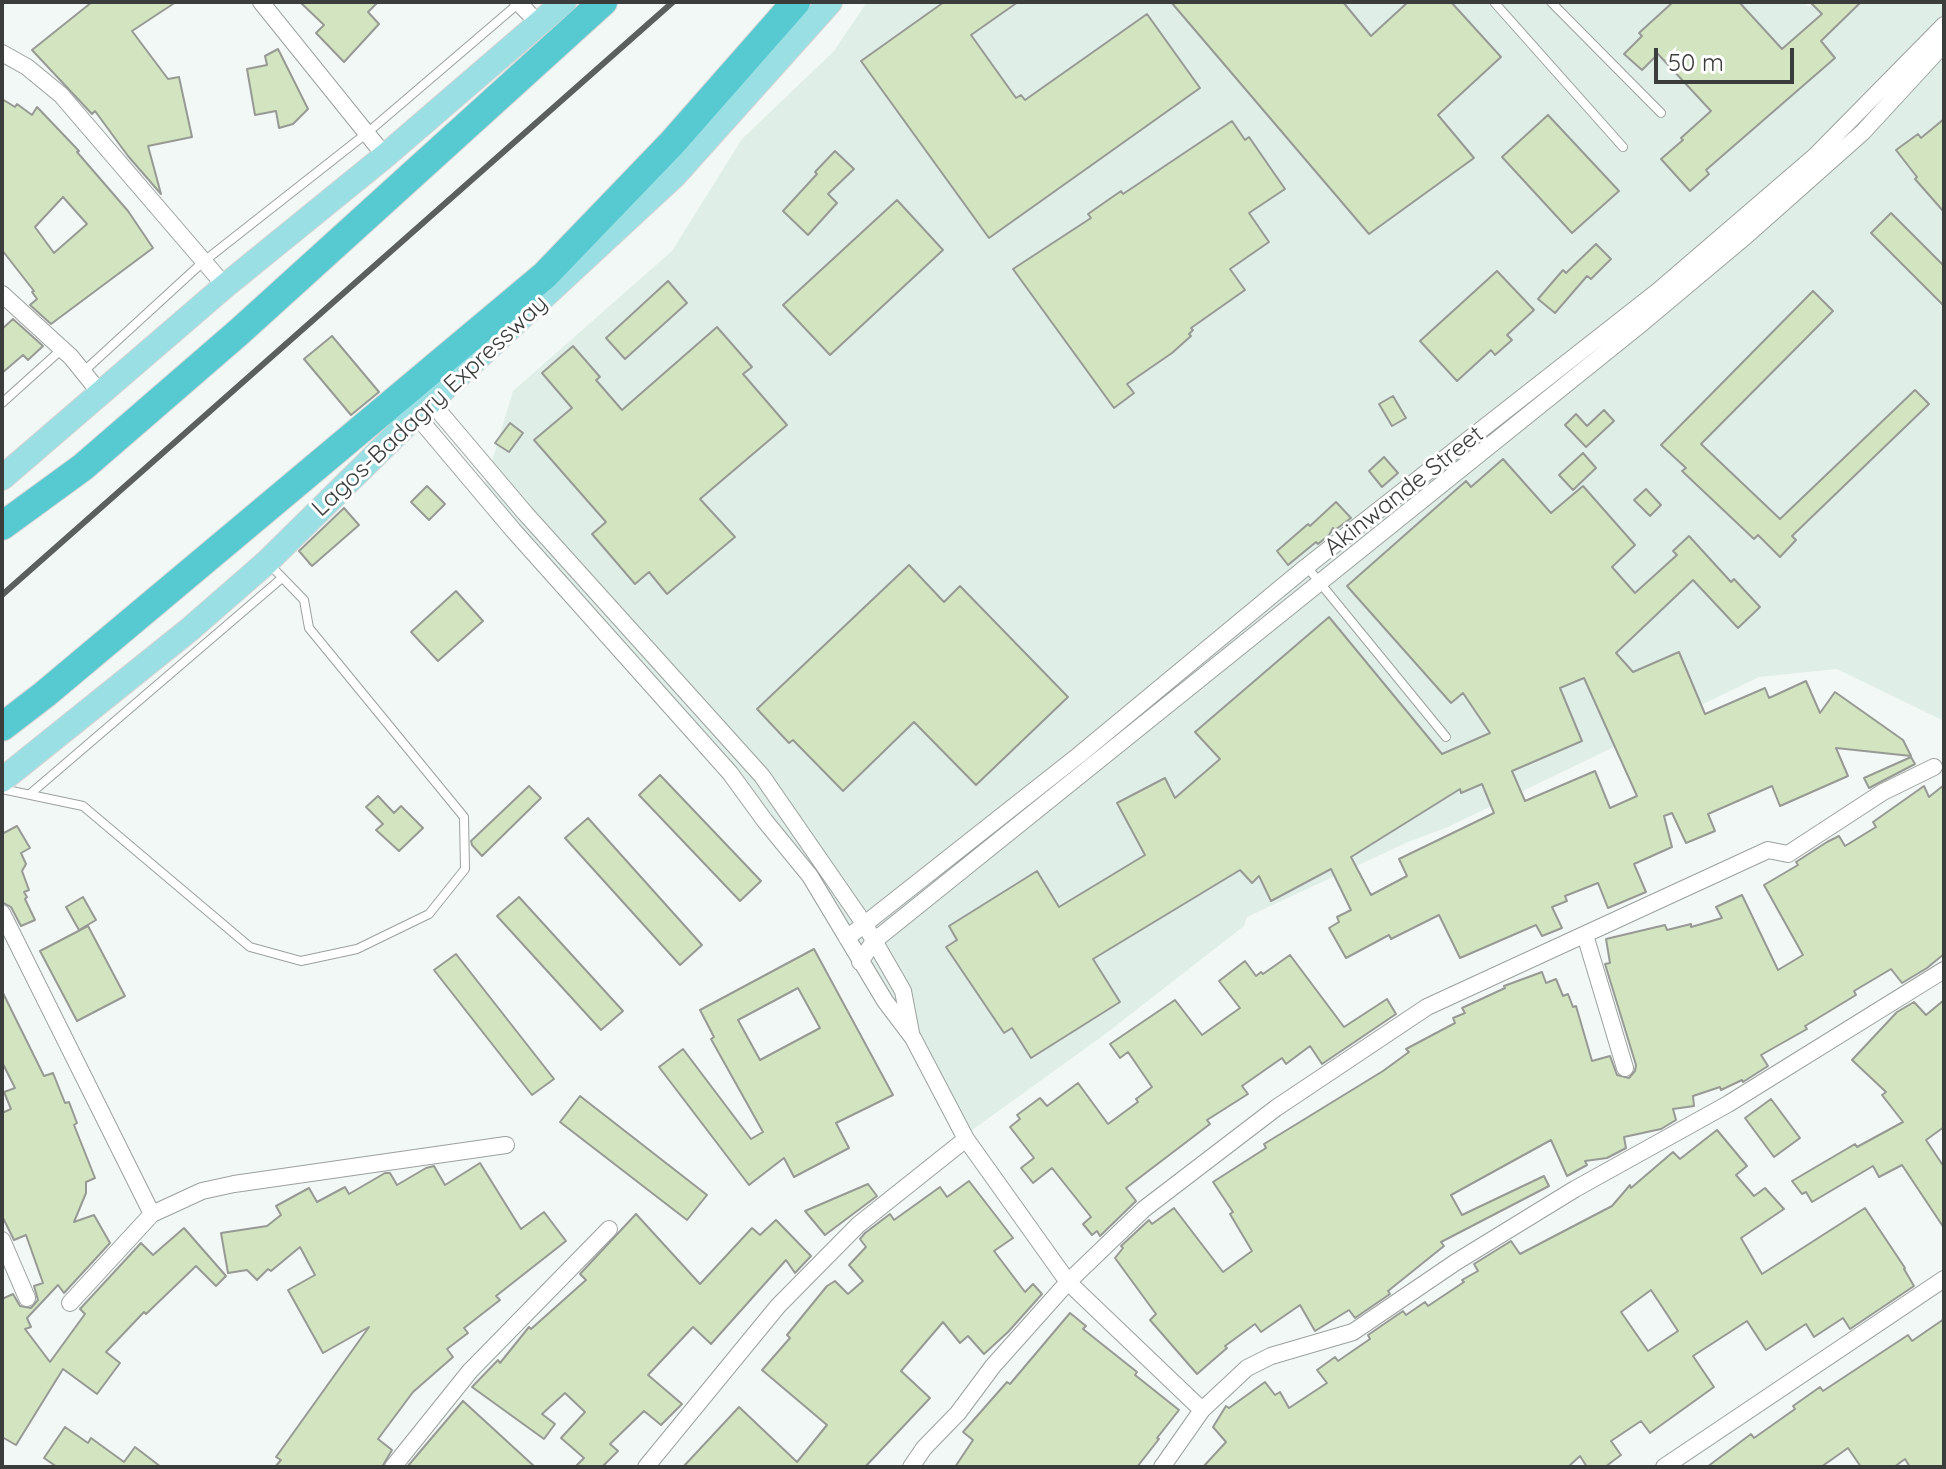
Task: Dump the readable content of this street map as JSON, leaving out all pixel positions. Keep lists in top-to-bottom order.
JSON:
{
  "streets": {
    "highway": ["Lagos-Badagry Expressway"],
    "street": ["Akinwande Street"]
  },
  "scale_bar": "50 m"
}
